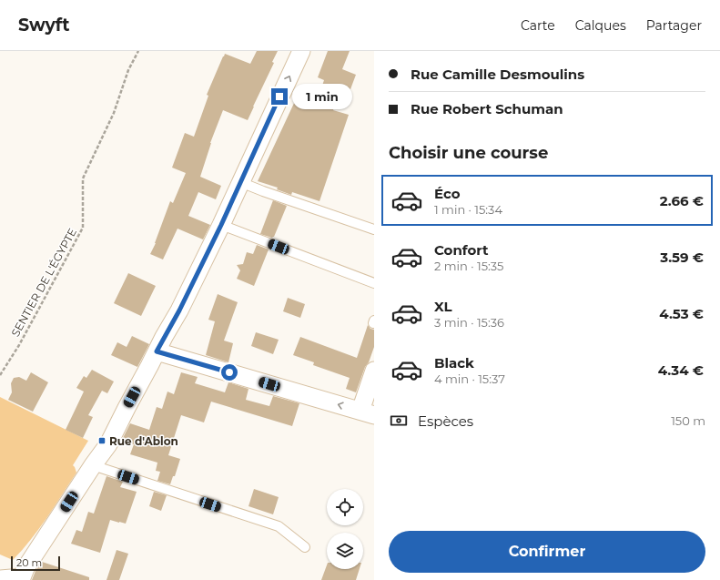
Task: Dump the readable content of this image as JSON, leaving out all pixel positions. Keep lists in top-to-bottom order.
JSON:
{
  "streets": {
    "path": ["SENTIER DE L'ÉGYPTE"]
  },
  "places": {
    "transit": ["Rue d'Ablon"]
  },
  "scale_bar": "20 m",
  "page": {
    "header": "Swyft",
    "nav": ["Carte", "Calques", "Partager"],
    "banner": ["Rue Camille Desmoulins", "Rue Robert Schuman"],
    "bubble": "1 min",
    "heading": "Choisir une course",
    "list": [
      {
        "name": "Éco",
        "note": "1 min · 15:34",
        "value": "2.66 €"
      },
      {
        "name": "Confort",
        "note": "2 min · 15:35",
        "value": "3.59 €"
      },
      {
        "name": "XL",
        "note": "3 min · 15:36",
        "value": "4.53 €"
      },
      {
        "name": "Black",
        "note": "4 min · 15:37",
        "value": "4.34 €"
      }
    ],
    "pay": ["Espèces", "150 m"],
    "buttons": "Confirmer",
    "scale": "20 m"
  }
}
